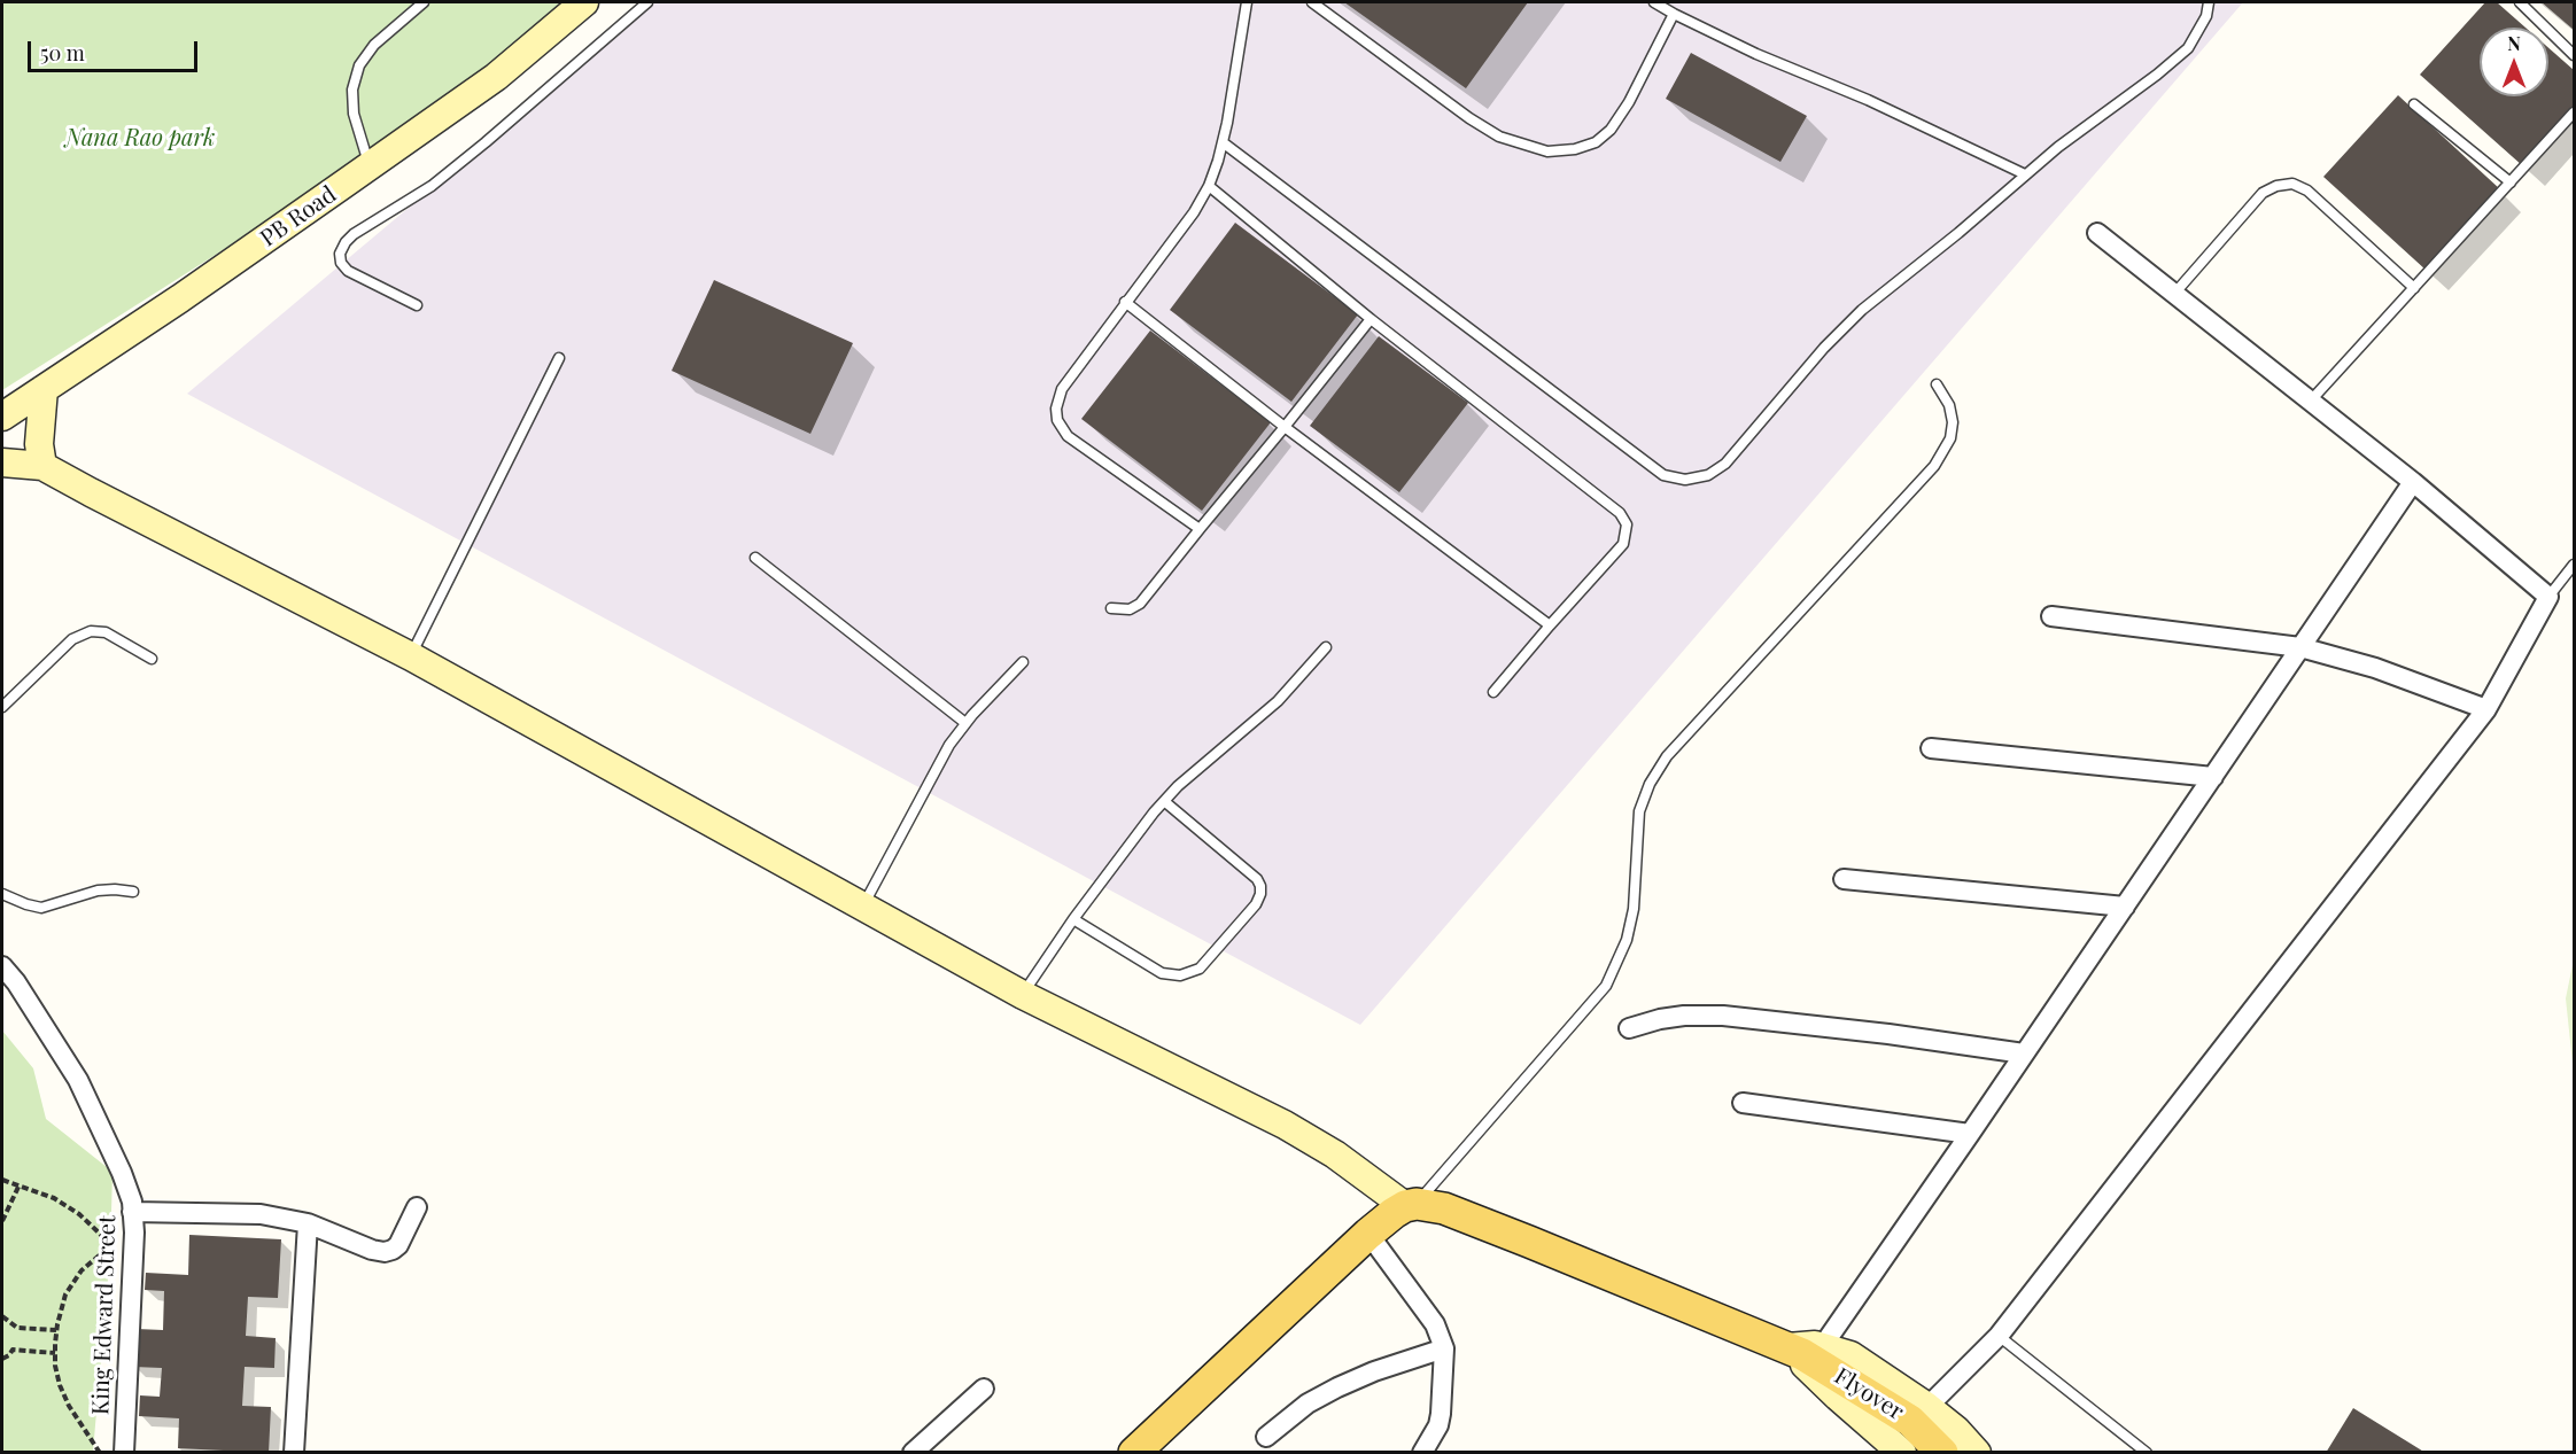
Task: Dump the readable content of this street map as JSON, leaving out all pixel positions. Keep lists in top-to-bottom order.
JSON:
{
  "streets": {
    "main road": ["Flyover"],
    "street": ["PB Road", "King Edward Street"]
  },
  "parks": ["Nana Rao park"],
  "scale_bar": "50 m",
  "north": "top"
}
